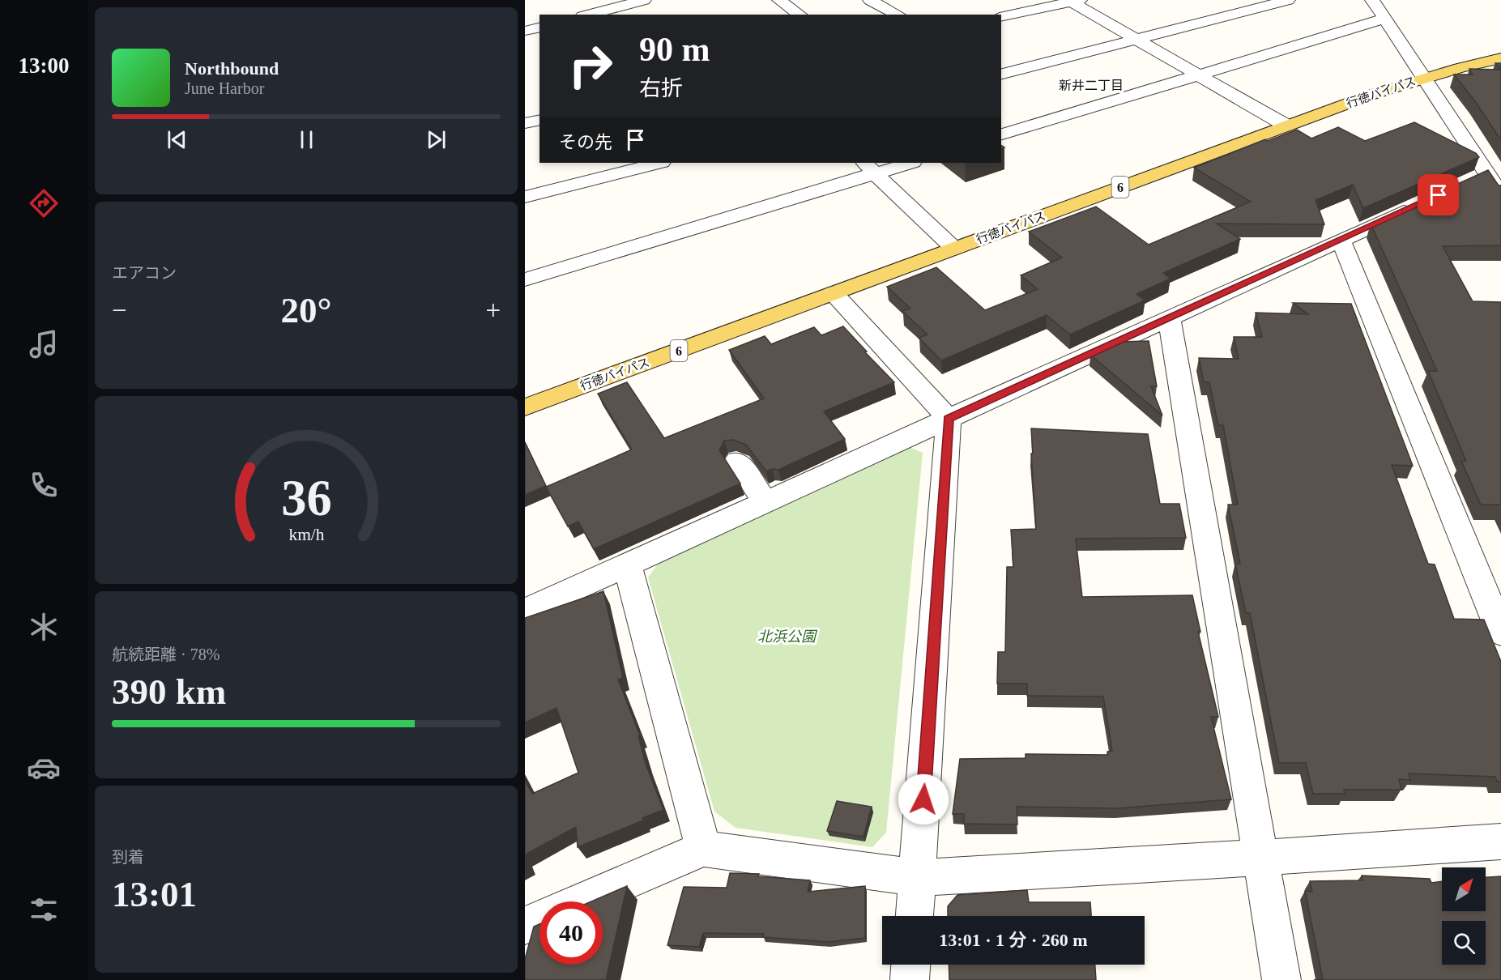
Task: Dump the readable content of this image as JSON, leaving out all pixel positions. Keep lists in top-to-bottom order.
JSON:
{
  "streets": {
    "main road": ["行徳バイパス", "6"]
  },
  "districts": ["新井二丁目"],
  "parks": ["北浜公園"],
  "north": "top right",
  "page": {
    "tabs": "13:00",
    "turn": ["90 m", "右折"],
    "song": ["Northbound", "June Harbor"],
    "then": "その先",
    "tile": [
      "エアコン",
      ["航続距離 · 78%", "390 km"],
      ["到着", "13:01"]
    ],
    "heat": ["−", "20°", "+"],
    "limit": "40",
    "trip": "13:01 · 1 分 · 260 m",
    "gauge": ["36", "km/h"]
  }
}
